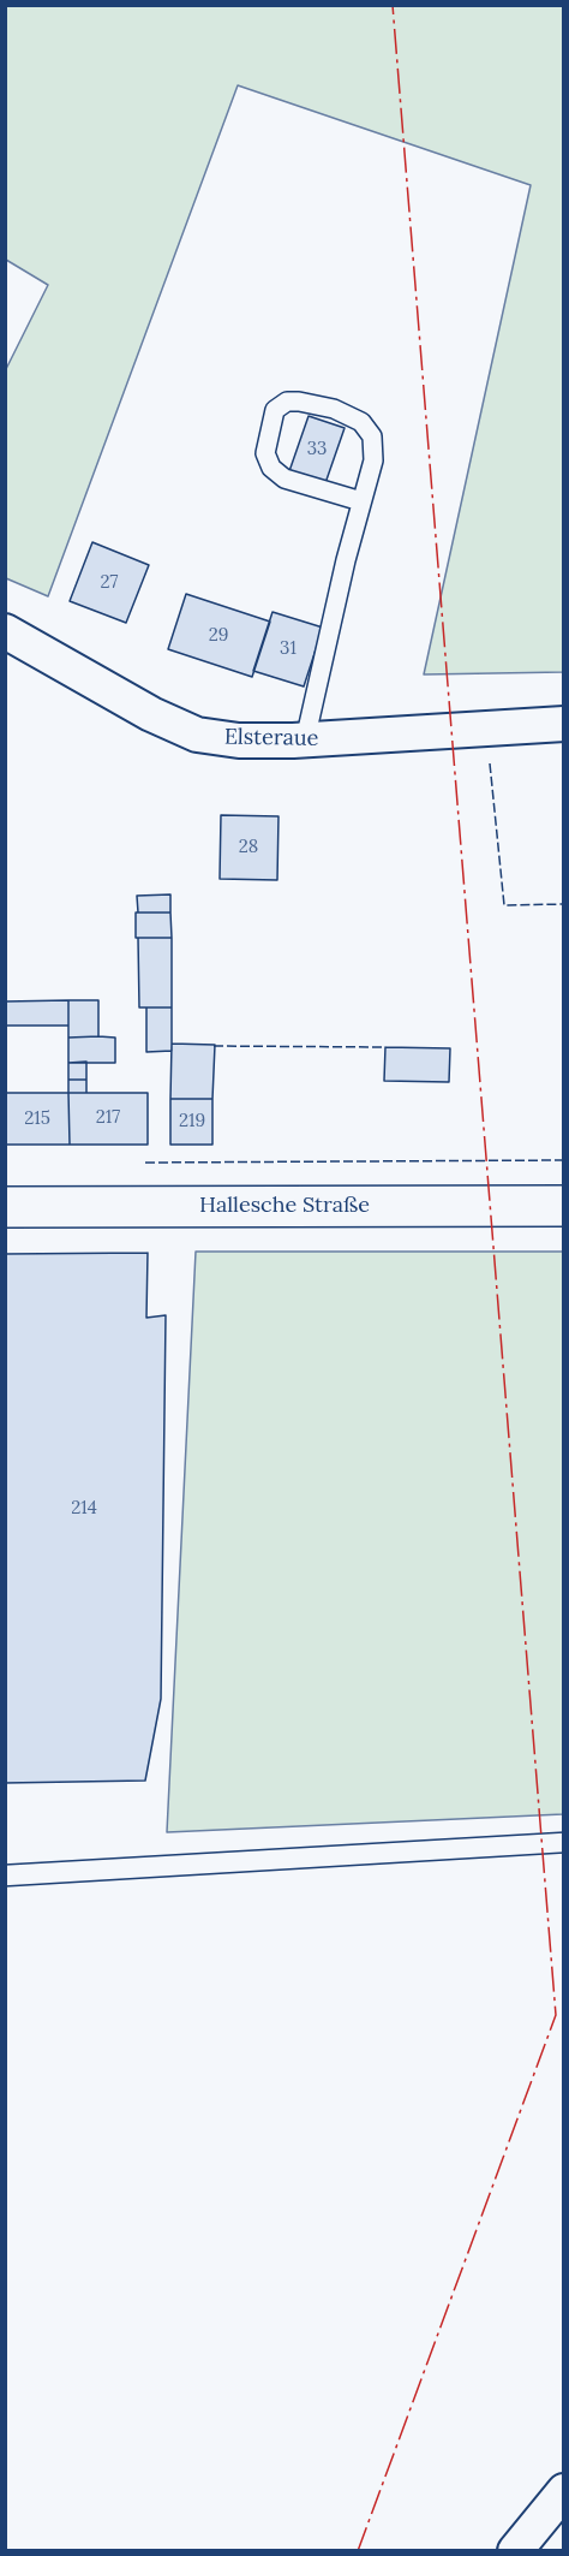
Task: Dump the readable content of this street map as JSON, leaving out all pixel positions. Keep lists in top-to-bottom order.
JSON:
{
  "streets": {
    "street": ["Elsteraue", "Hallesche Straße"]
  },
  "house_numbers": [
    "33",
    "27",
    "29",
    "31",
    "28",
    "217",
    "215",
    "219",
    "214"
  ]
}
